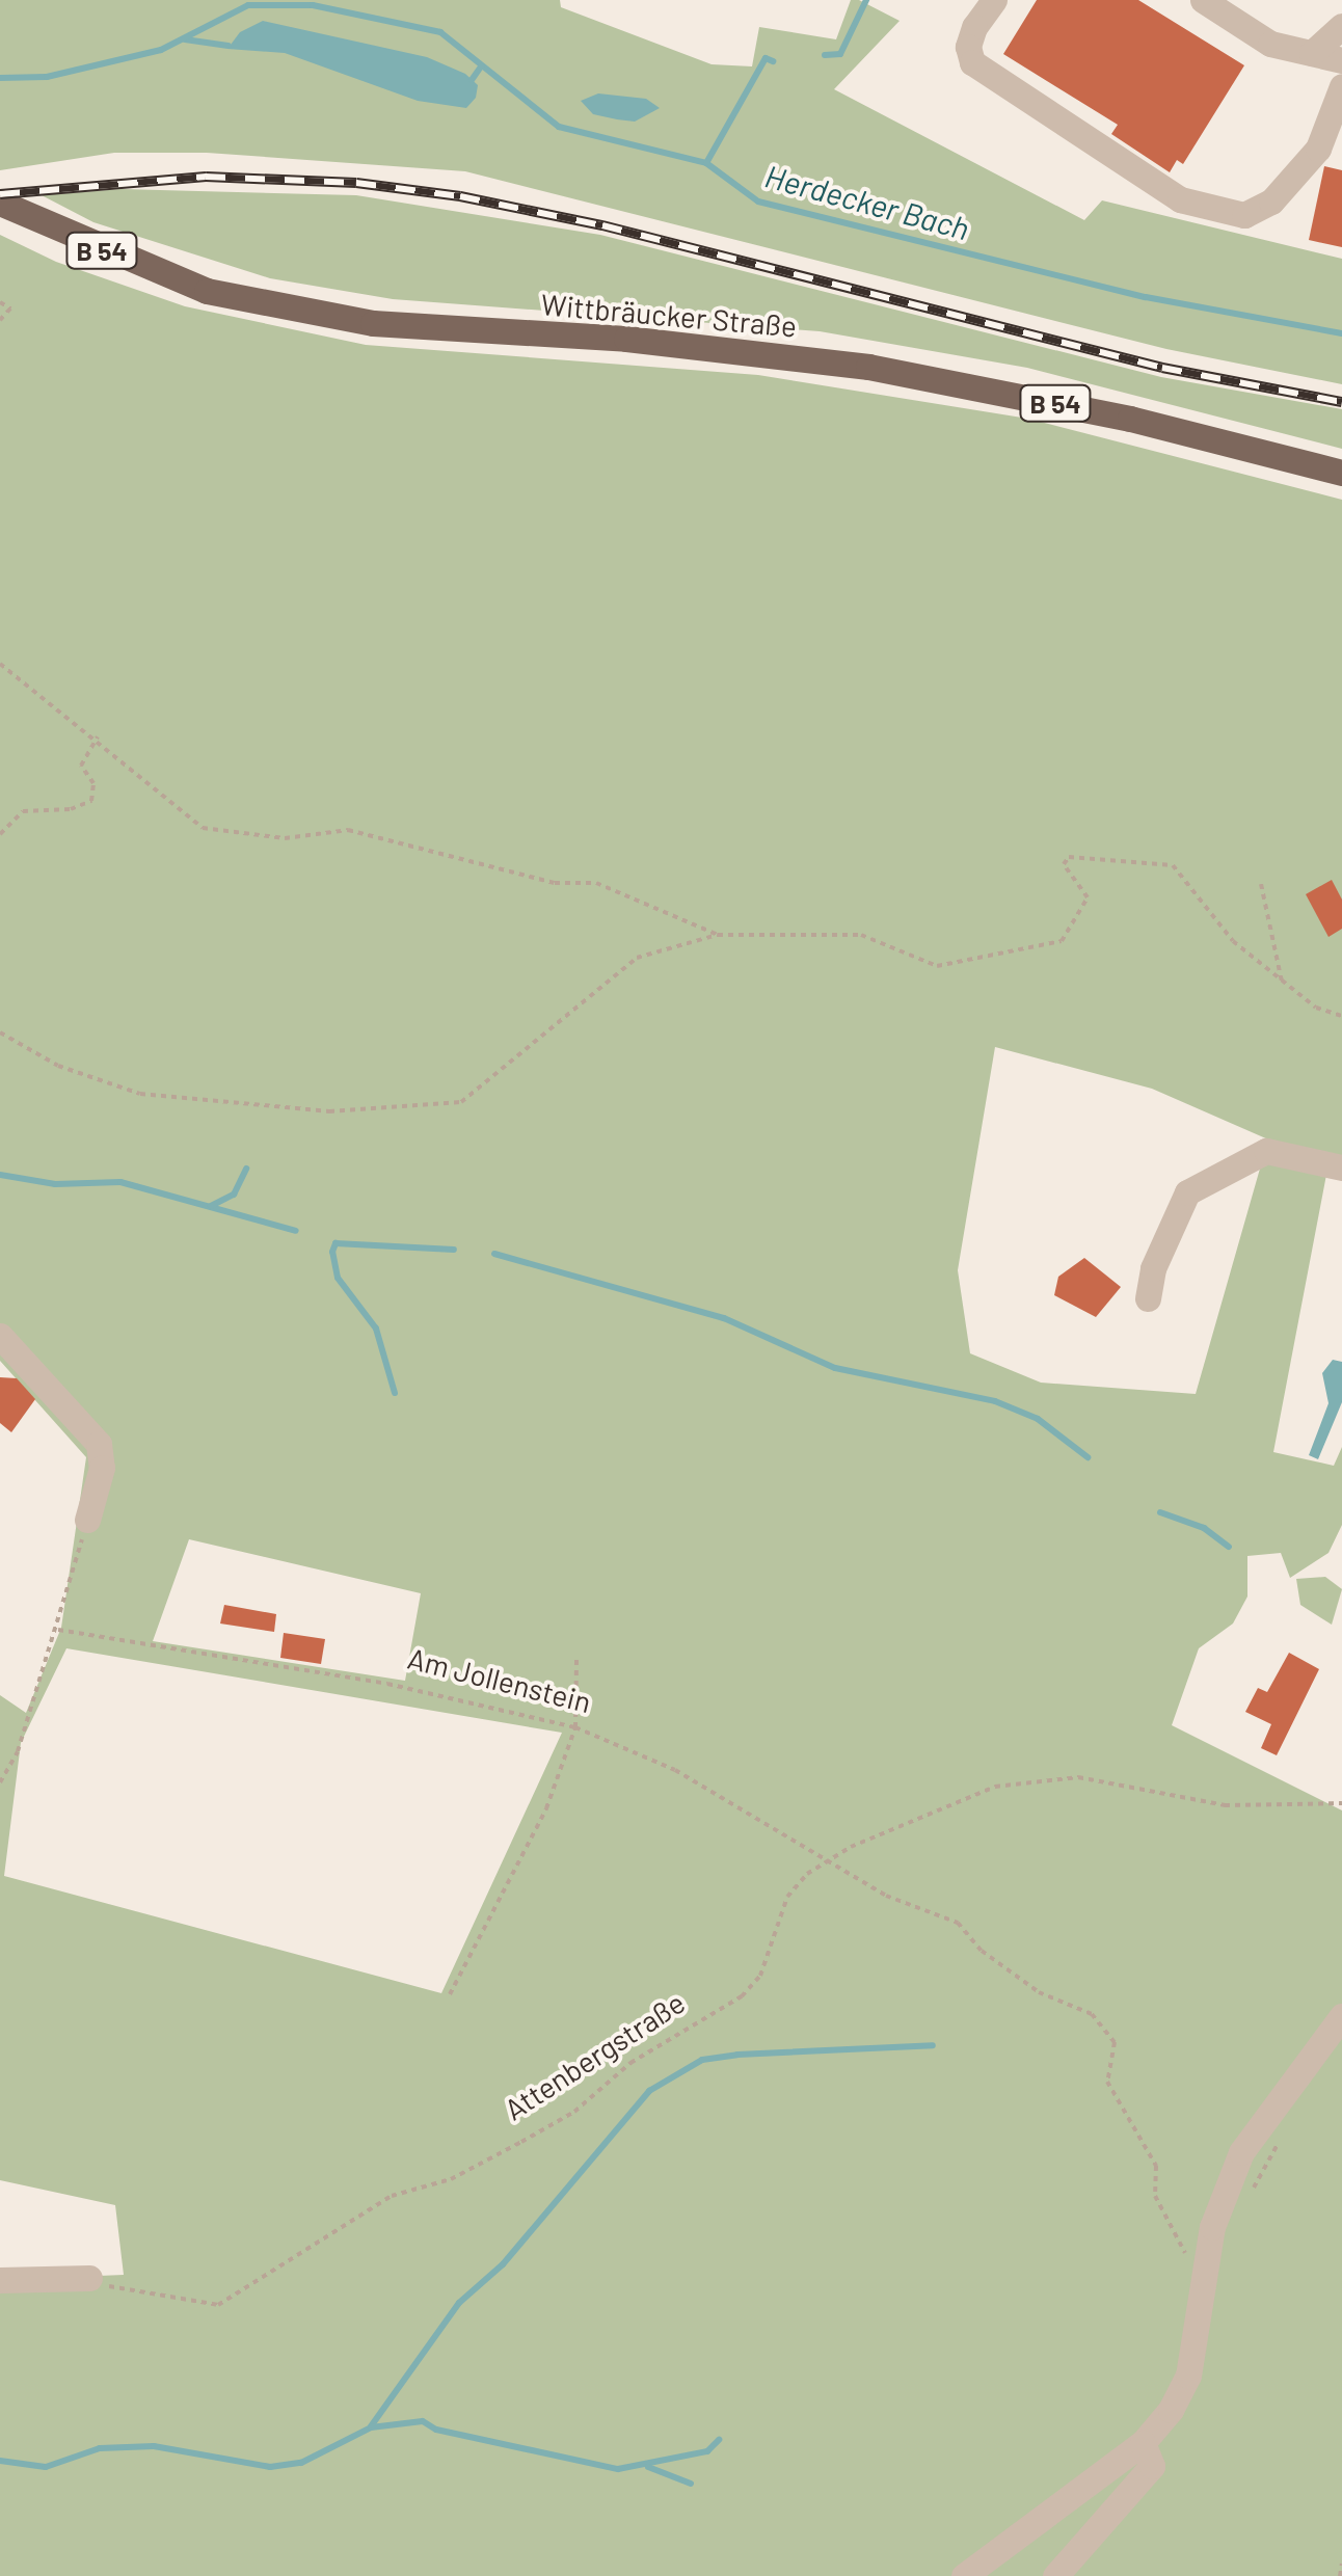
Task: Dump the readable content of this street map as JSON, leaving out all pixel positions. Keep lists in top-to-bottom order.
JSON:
{
  "streets": {
    "main road": ["B 54", "Wittbräucker Straße"],
    "path": ["Am Jollenstein", "Attenbergstraße"]
  },
  "crossings": [
    ["Am Jollenstein", "Attenbergstraße"]
  ],
  "water": ["Herdecker Bach"]
}
